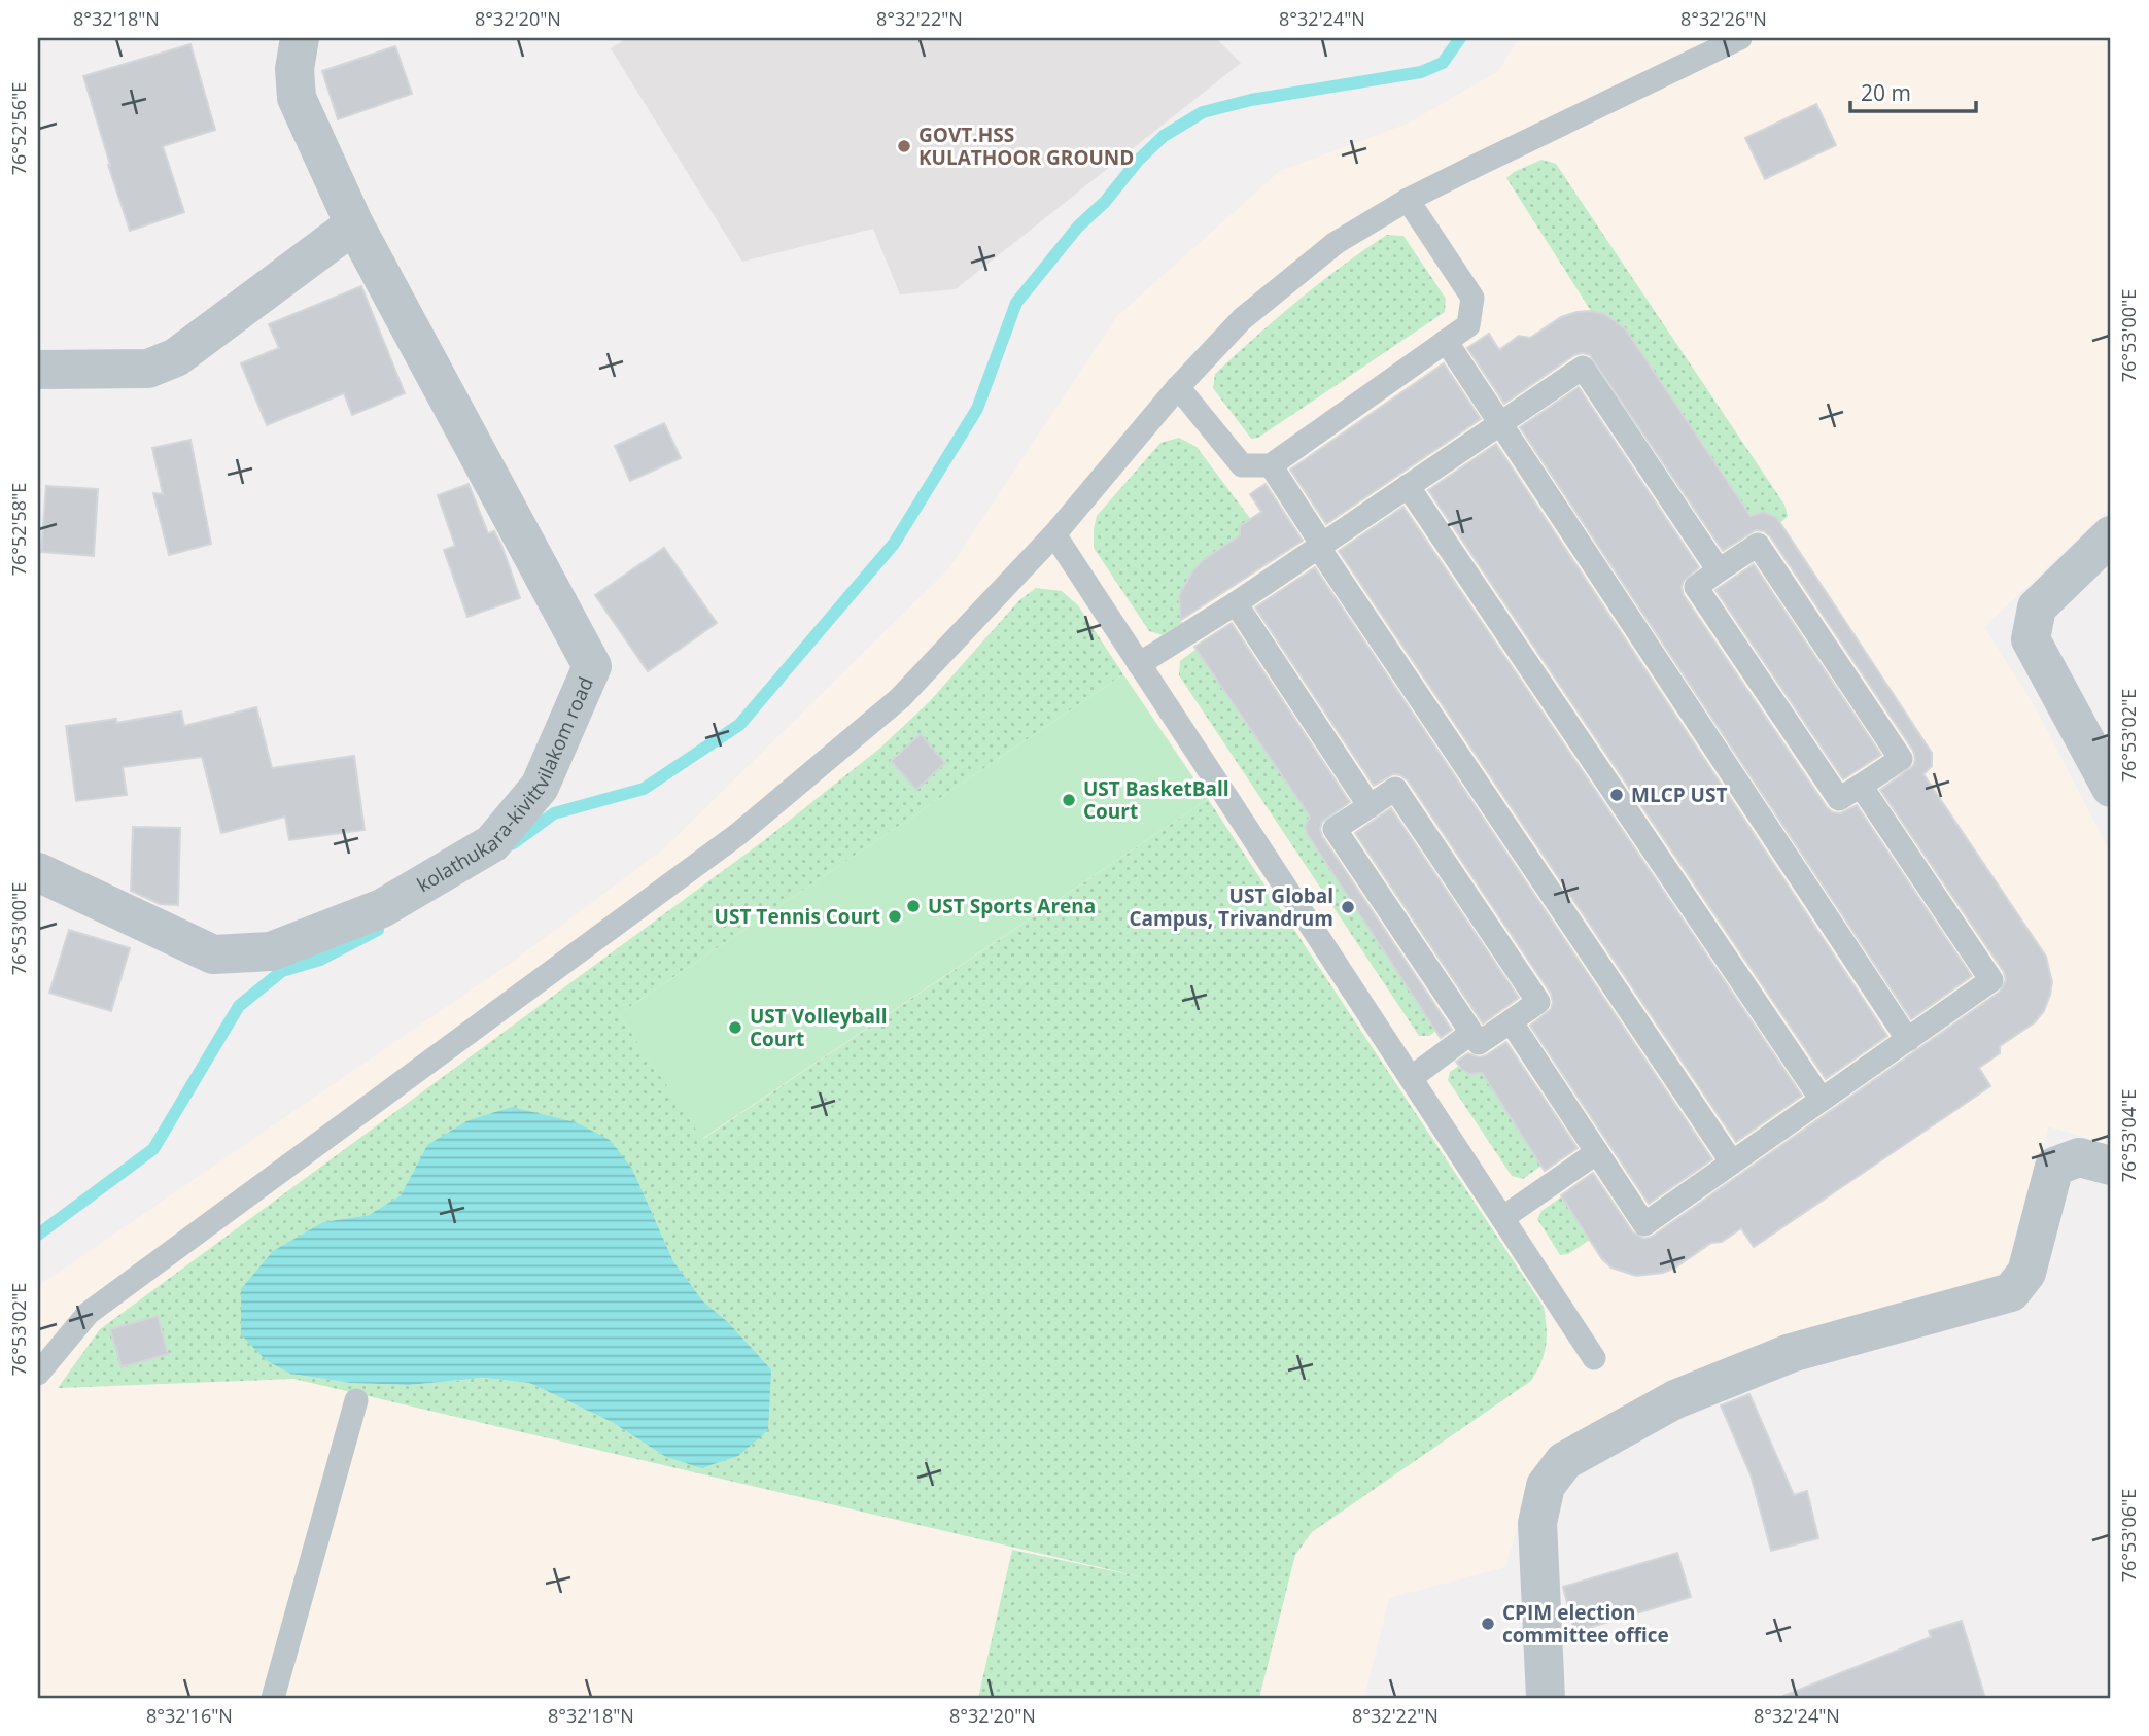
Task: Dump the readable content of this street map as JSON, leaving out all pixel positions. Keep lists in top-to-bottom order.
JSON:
{
  "streets": {
    "street": ["kolathukara-kivittvilakom road"]
  },
  "places": [
    "GOVT.HSS KULATHOOR GROUND",
    "MLCP UST",
    "UST BasketBall Court",
    "UST Sports Arena",
    "UST Global Campus, Trivandrum",
    "UST Tennis Court",
    "UST Volleyball Court",
    "CPIM election committee office"
  ],
  "scale_bar": "20 m",
  "coordinates": [
    "8°32'18\"N",
    "8°32'20\"N",
    "8°32'22\"N",
    "8°32'24\"N",
    "8°32'26\"N",
    "76°52'56\"E",
    "76°53'00\"E",
    "76°52'58\"E",
    "76°53'02\"E",
    "76°53'04\"E",
    "76°53'06\"E",
    "8°32'16\"N"
  ]
}
